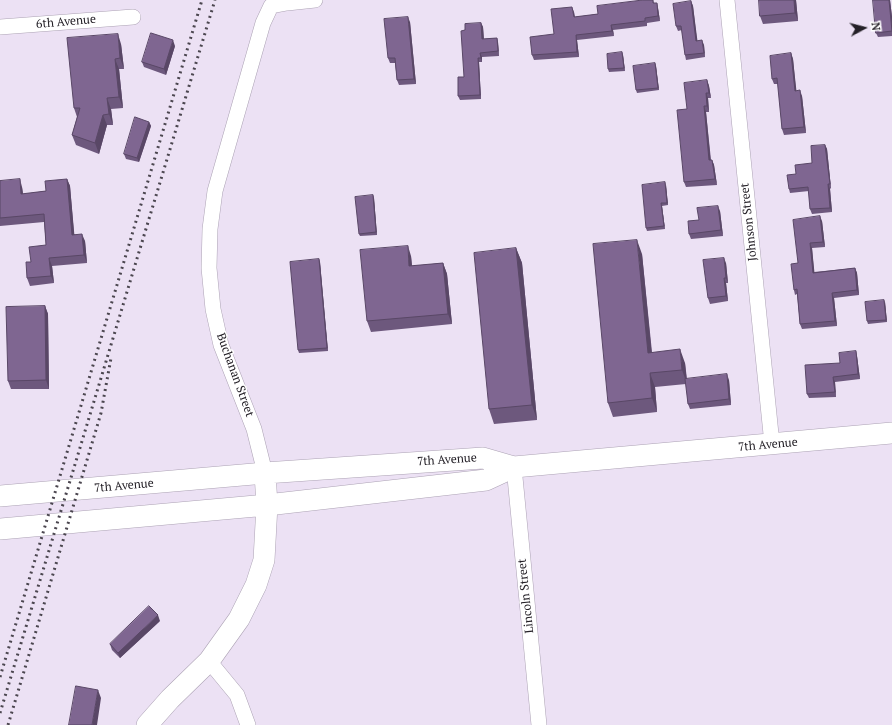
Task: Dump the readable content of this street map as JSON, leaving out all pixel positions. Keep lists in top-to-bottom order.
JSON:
{
  "streets": {
    "street": [
      "6th Avenue",
      "Johnson Street",
      "Buchanan Street",
      "7th Avenue",
      "Lincoln Street"
    ]
  },
  "crossings": [
    ["Johnson Street", "7th Avenue"],
    ["Buchanan Street", "7th Avenue"],
    ["7th Avenue", "Lincoln Street"]
  ],
  "north": "right"
}
